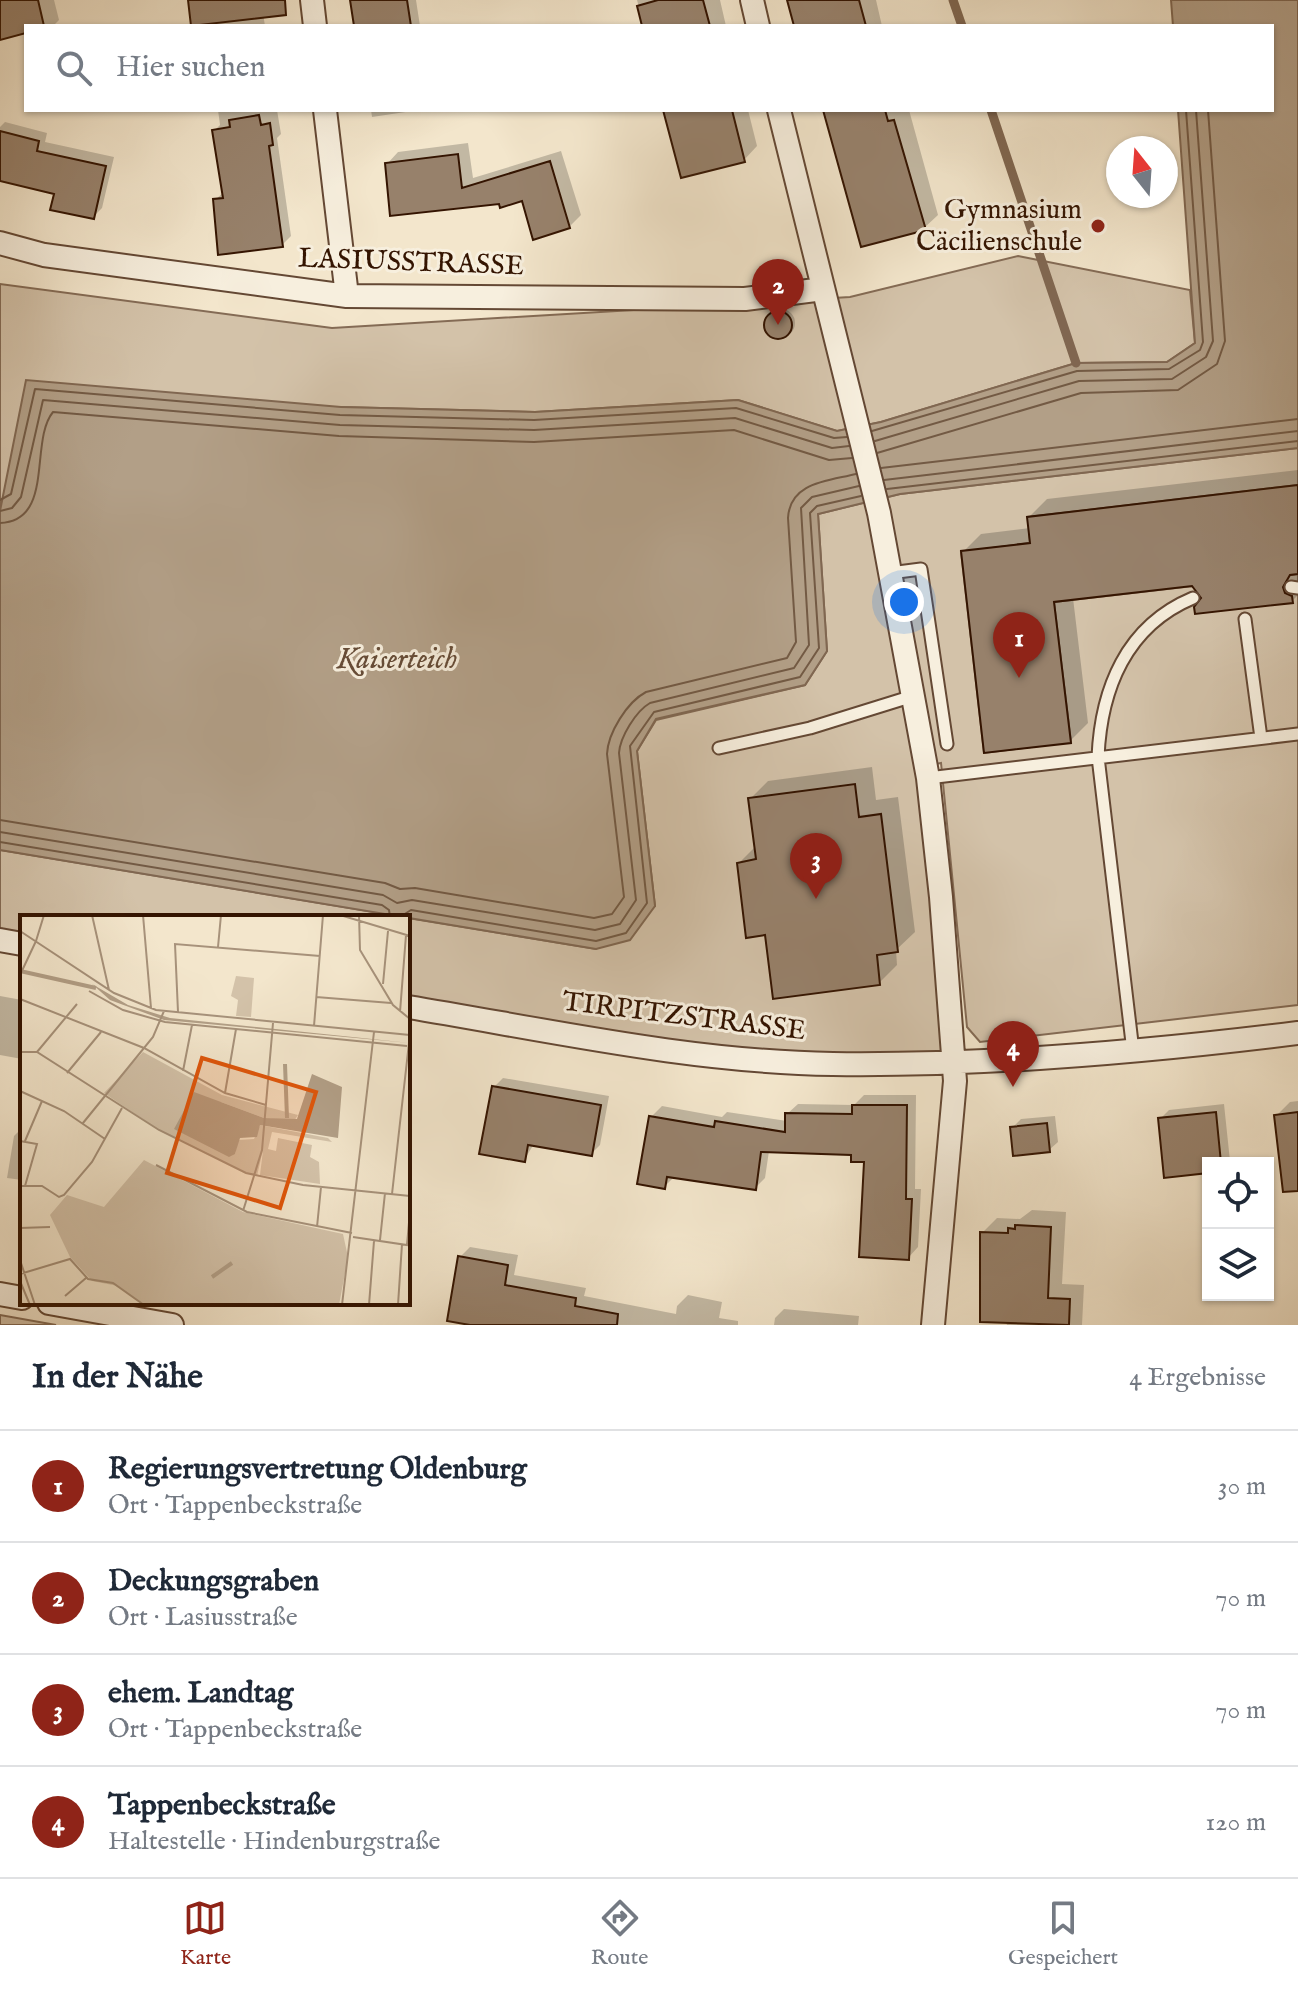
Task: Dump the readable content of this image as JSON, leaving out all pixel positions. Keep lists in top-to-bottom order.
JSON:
{
  "streets": {
    "street": ["LASIUSSTRASSE", "TIRPITZSTRASSE"]
  },
  "water": ["Kaiserteich"],
  "places": ["Gymnasium Cäcilienschule"],
  "north": "top",
  "page": {
    "search": "Hier suchen",
    "pins": [
      "2",
      "1",
      "3",
      "4"
    ],
    "heading": ["In der Nähe", "4 Ergebnisse"],
    "list": [
      {
        "mark": "1",
        "name": "Regierungsvertretung Oldenburg",
        "note": "Ort · Tappenbeckstraße",
        "value": "30 m"
      },
      {
        "mark": "2",
        "name": "Deckungsgraben",
        "note": "Ort · Lasiusstraße",
        "value": "70 m"
      },
      {
        "mark": "3",
        "name": "ehem. Landtag",
        "note": "Ort · Tappenbeckstraße",
        "value": "70 m"
      },
      {
        "mark": "4",
        "name": "Tappenbeckstraße",
        "note": "Haltestelle · Hindenburgstraße",
        "value": "120 m"
      }
    ],
    "nav": ["Karte", "Route", "Gespeichert"]
  }
}
